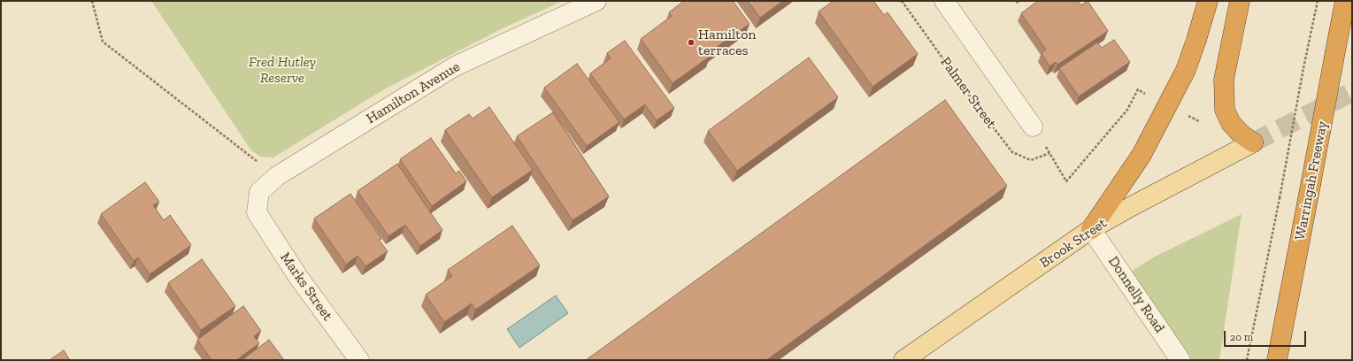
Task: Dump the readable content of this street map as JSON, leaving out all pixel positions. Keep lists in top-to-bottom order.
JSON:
{
  "streets": {
    "highway": ["Warringah Freeway"],
    "main road": ["Brook Street"],
    "street": ["Hamilton Avenue", "Marks Street", "Donnelly Road"],
    "path": ["Palmer Street"]
  },
  "crossings": [
    ["Hamilton Avenue", "Marks Street"],
    ["Brook Street", "Donnelly Road"]
  ],
  "parks": ["Fred Hutley Reserve"],
  "places": ["Hamilton terraces"],
  "scale_bar": "20 m"
}
